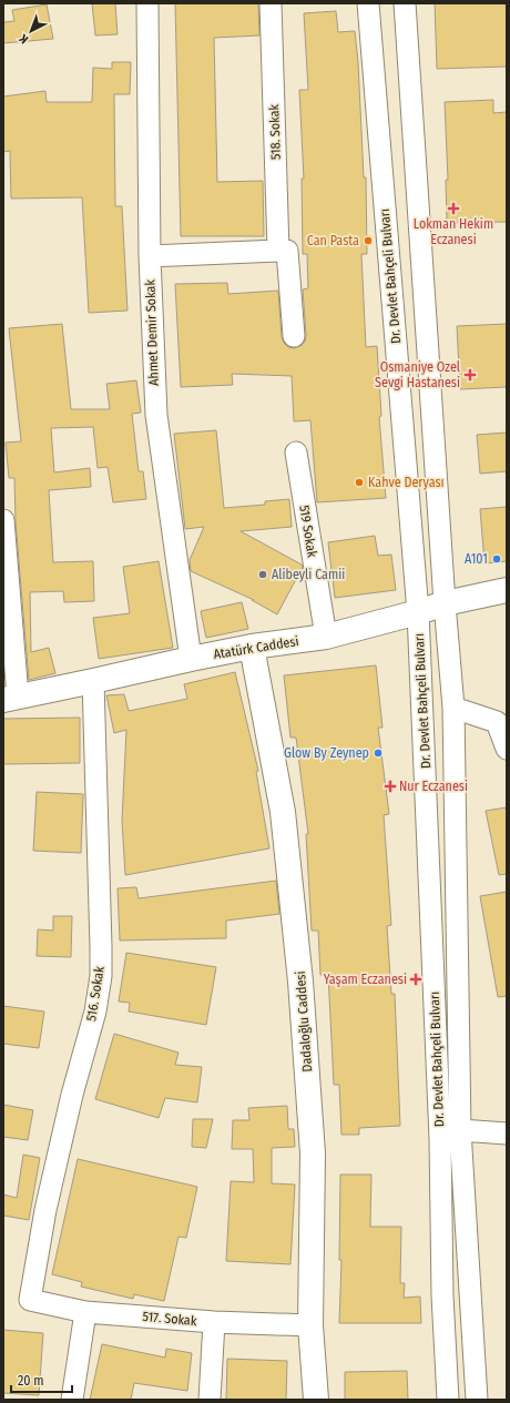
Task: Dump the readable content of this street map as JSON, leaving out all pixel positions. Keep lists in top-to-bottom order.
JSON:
{
  "streets": {
    "street": [
      "518. Sokak",
      "Dr. Devlet Bahçeli Bulvarı",
      "Ahmet Demir Sokak",
      "519 Sokak",
      "Atatürk Caddesi",
      "516. Sokak",
      "Dadaloğlu Caddesi",
      "517. Sokak"
    ]
  },
  "crossings": [
    ["Dr. Devlet Bahçeli Bulvarı", "Atatürk Caddesi"],
    ["Ahmet Demir Sokak", "Atatürk Caddesi"],
    ["519 Sokak", "Atatürk Caddesi"],
    ["Atatürk Caddesi", "516. Sokak"],
    ["Atatürk Caddesi", "Dadaloğlu Caddesi"],
    ["516. Sokak", "517. Sokak"],
    ["Dadaloğlu Caddesi", "517. Sokak"]
  ],
  "places": {
    "health": [
      "Lokman Hekim Eczanesi",
      "Osmaniye Ozel Sevgi Hastanesi",
      "Nur Eczanesi",
      "Yaşam Eczanesi"
    ],
    "other": [
      "Can Pasta",
      "Kahve Deryası",
      "A101",
      "Alibeyli Camii",
      "Glow By Zeynep"
    ]
  },
  "scale_bar": "20 m",
  "north": "bottom left"
}
